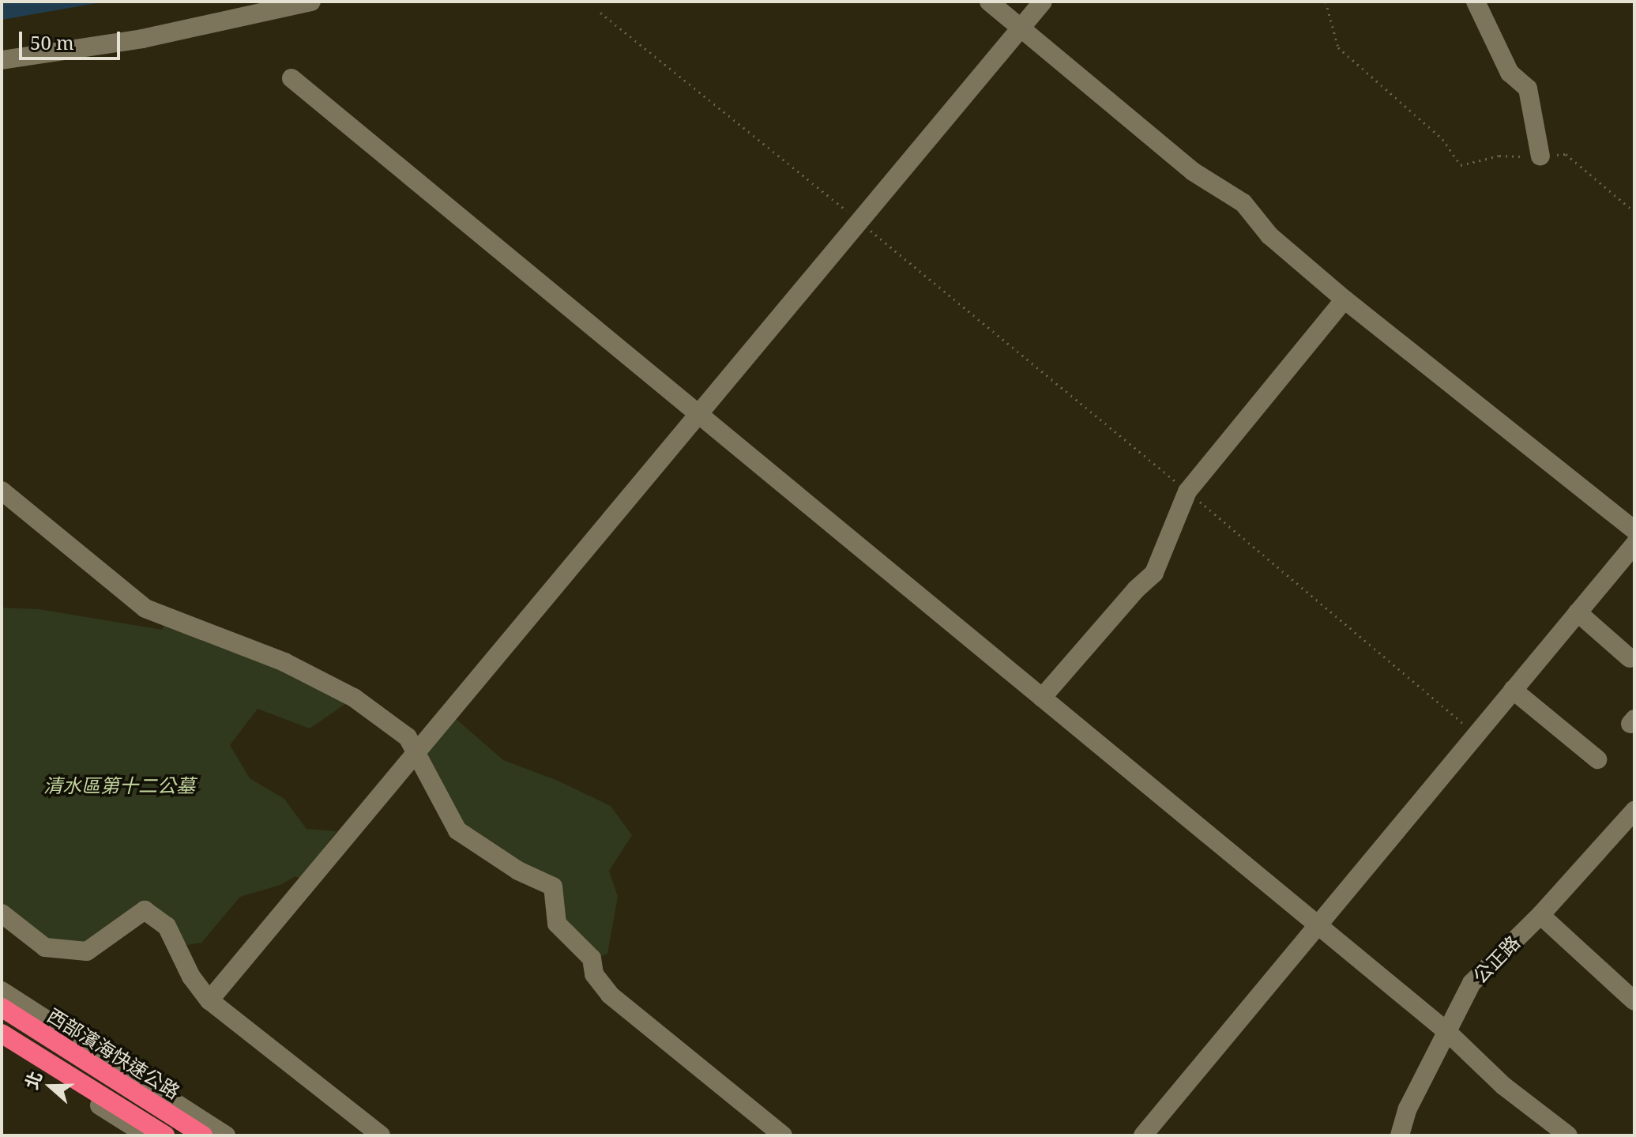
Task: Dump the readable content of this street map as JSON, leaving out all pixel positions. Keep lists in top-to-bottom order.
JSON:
{
  "streets": {
    "highway": ["西部濱海快速公路"],
    "street": ["公正路"]
  },
  "parks": ["清水區第十二公墓"],
  "scale_bar": "50 m",
  "north": "left"
}
